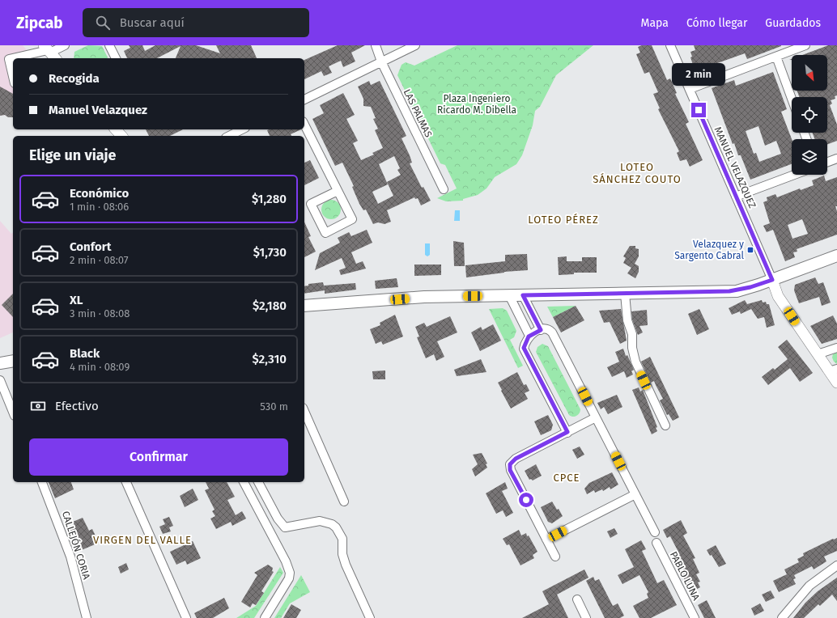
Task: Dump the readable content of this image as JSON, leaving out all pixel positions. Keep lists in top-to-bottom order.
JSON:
{
  "streets": {
    "street": [
      "LAS PALMAS",
      "MANUEL VELAZQUEZ",
      "CALLEJÓN CORIA",
      "PABLO LUNA"
    ]
  },
  "districts": [
    "LOTEO SÁNCHEZ COUTO",
    "LOTEO PÉREZ",
    "CPCE",
    "VIRGEN DEL VALLE"
  ],
  "parks": ["Plaza Ingeniero Ricardo M. Dibella"],
  "places": {
    "transit": ["Velazquez y Sargento Cabral"]
  },
  "north": "bottom right",
  "page": {
    "header": "Zipcab",
    "search": "Buscar aquí",
    "nav": ["Mapa", "Cómo llegar", "Guardados"],
    "banner": ["Recogida", "Manuel Velazquez"],
    "bubble": "2 min",
    "heading": "Elige un viaje",
    "list": [
      {
        "name": "Económico",
        "note": "1 min · 08:06",
        "value": "$1,280"
      },
      {
        "name": "Confort",
        "note": "2 min · 08:07",
        "value": "$1,730"
      },
      {
        "name": "XL",
        "note": "3 min · 08:08",
        "value": "$2,180"
      },
      {
        "name": "Black",
        "note": "4 min · 08:09",
        "value": "$2,310"
      }
    ],
    "pay": ["Efectivo", "530 m"],
    "buttons": "Confirmar"
  }
}
